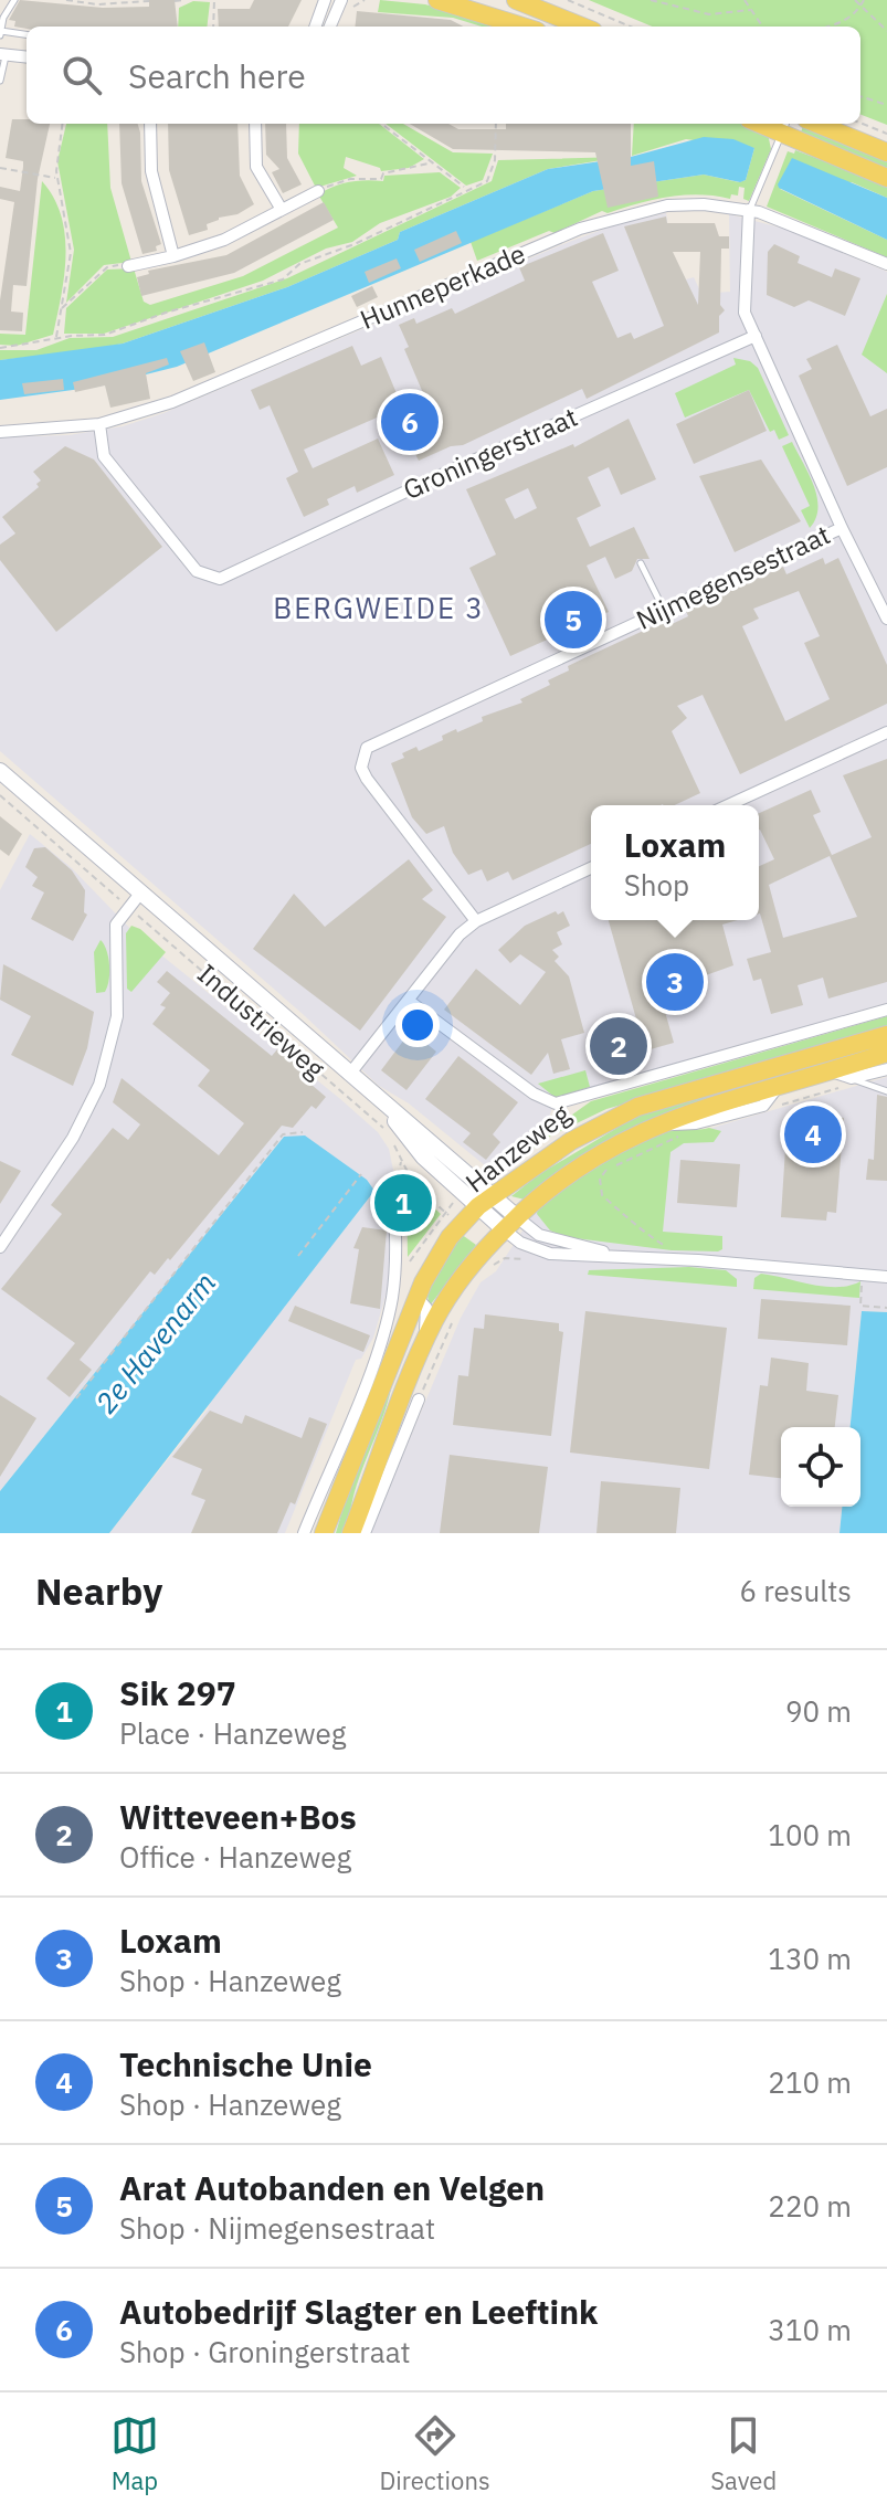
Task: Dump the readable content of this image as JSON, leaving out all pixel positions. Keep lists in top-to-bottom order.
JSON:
{
  "streets": {
    "main road": ["Hanzeweg"],
    "street": [
      "Hunneperkade",
      "Groningerstraat",
      "Nijmegensestraat",
      "Industrieweg"
    ]
  },
  "crossings": [
    ["Hunneperkade", "Groningerstraat"],
    ["Industrieweg", "Hanzeweg"]
  ],
  "districts": ["BERGWEIDE 3"],
  "water": ["2e Havenarm"],
  "page": {
    "search": "Search here",
    "pins": [
      "6",
      "5",
      "3",
      "2",
      "4",
      "1"
    ],
    "popup": ["Loxam", "Shop"],
    "heading": ["Nearby", "6 results"],
    "list": [
      {
        "mark": "1",
        "name": "Sik 297",
        "note": "Place · Hanzeweg",
        "value": "90 m"
      },
      {
        "mark": "2",
        "name": "Witteveen+Bos",
        "note": "Office · Hanzeweg",
        "value": "100 m"
      },
      {
        "mark": "3",
        "name": "Loxam",
        "note": "Shop · Hanzeweg",
        "value": "130 m"
      },
      {
        "mark": "4",
        "name": "Technische Unie",
        "note": "Shop · Hanzeweg",
        "value": "210 m"
      },
      {
        "mark": "5",
        "name": "Arat Autobanden en Velgen",
        "note": "Shop · Nijmegensestraat",
        "value": "220 m"
      },
      {
        "mark": "6",
        "name": "Autobedrijf Slagter en Leeftink",
        "note": "Shop · Groningerstraat",
        "value": "310 m"
      }
    ],
    "nav": ["Map", "Directions", "Saved"]
  }
}
